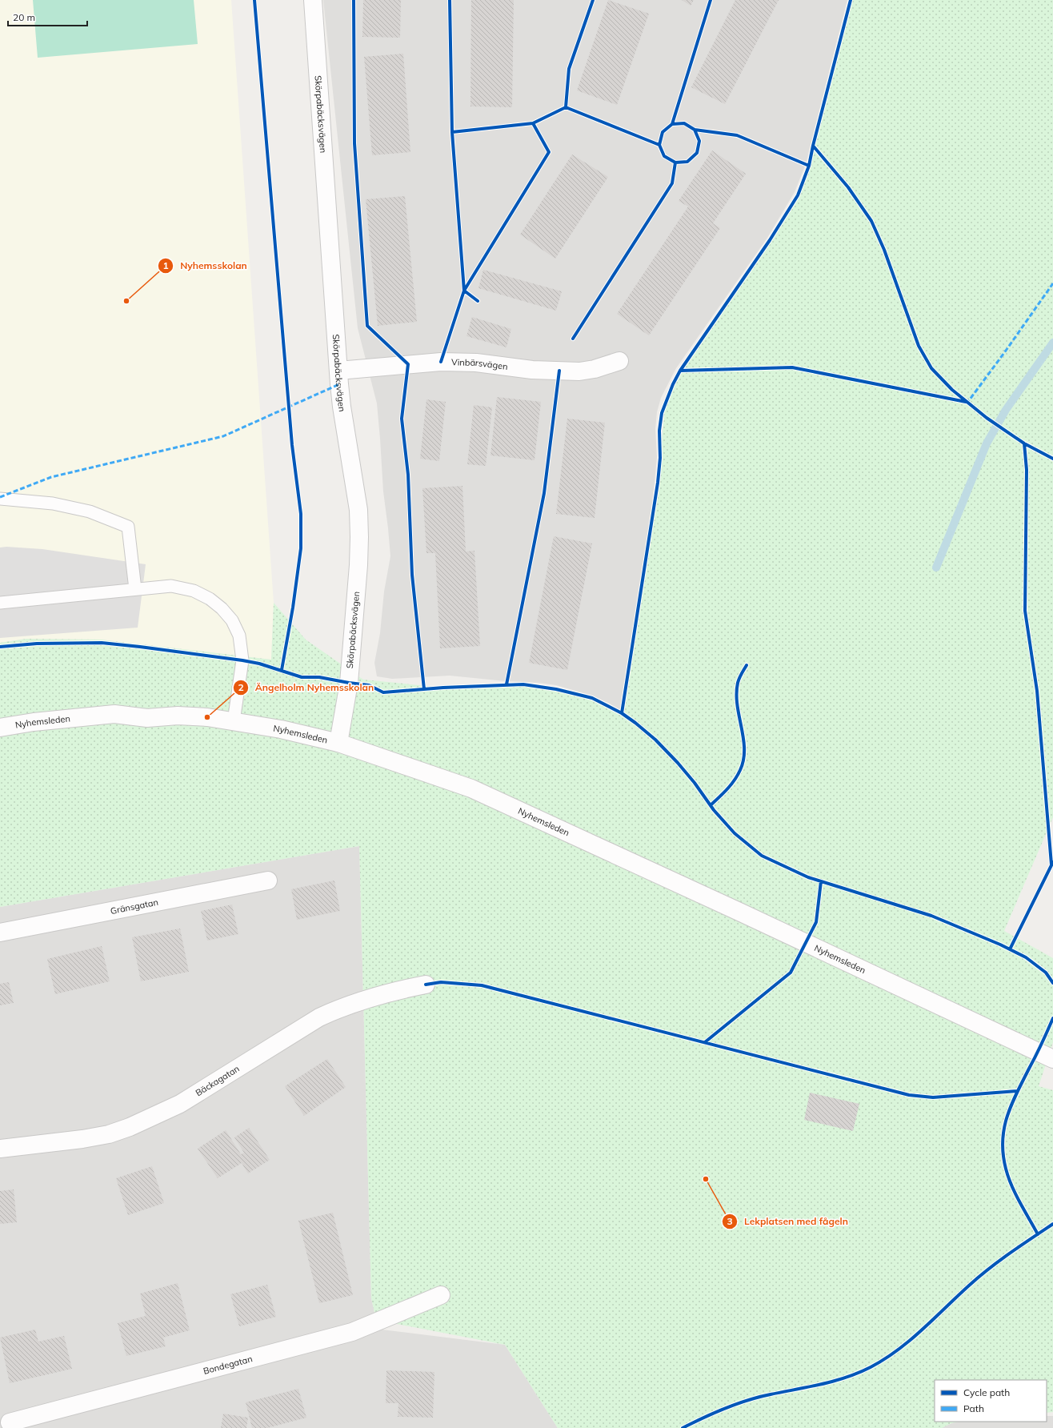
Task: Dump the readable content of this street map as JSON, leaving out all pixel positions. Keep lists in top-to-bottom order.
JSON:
{
  "streets": {
    "street": [
      "Skörpabäcksvägen",
      "Vinbärsvägen",
      "Nyhemsleden",
      "Gränsgatan",
      "Bäckagatan",
      "Bondegatan"
    ]
  },
  "crossings": [
    ["Skörpabäcksvägen", "Vinbärsvägen"],
    ["Skörpabäcksvägen", "Nyhemsleden"]
  ],
  "places": ["Nyhemsskolan", "Ängelholm Nyhemsskolan", "Lekplatsen med fågeln"],
  "legend": ["Cycle path", "Path"],
  "scale_bar": "20 m"
}
